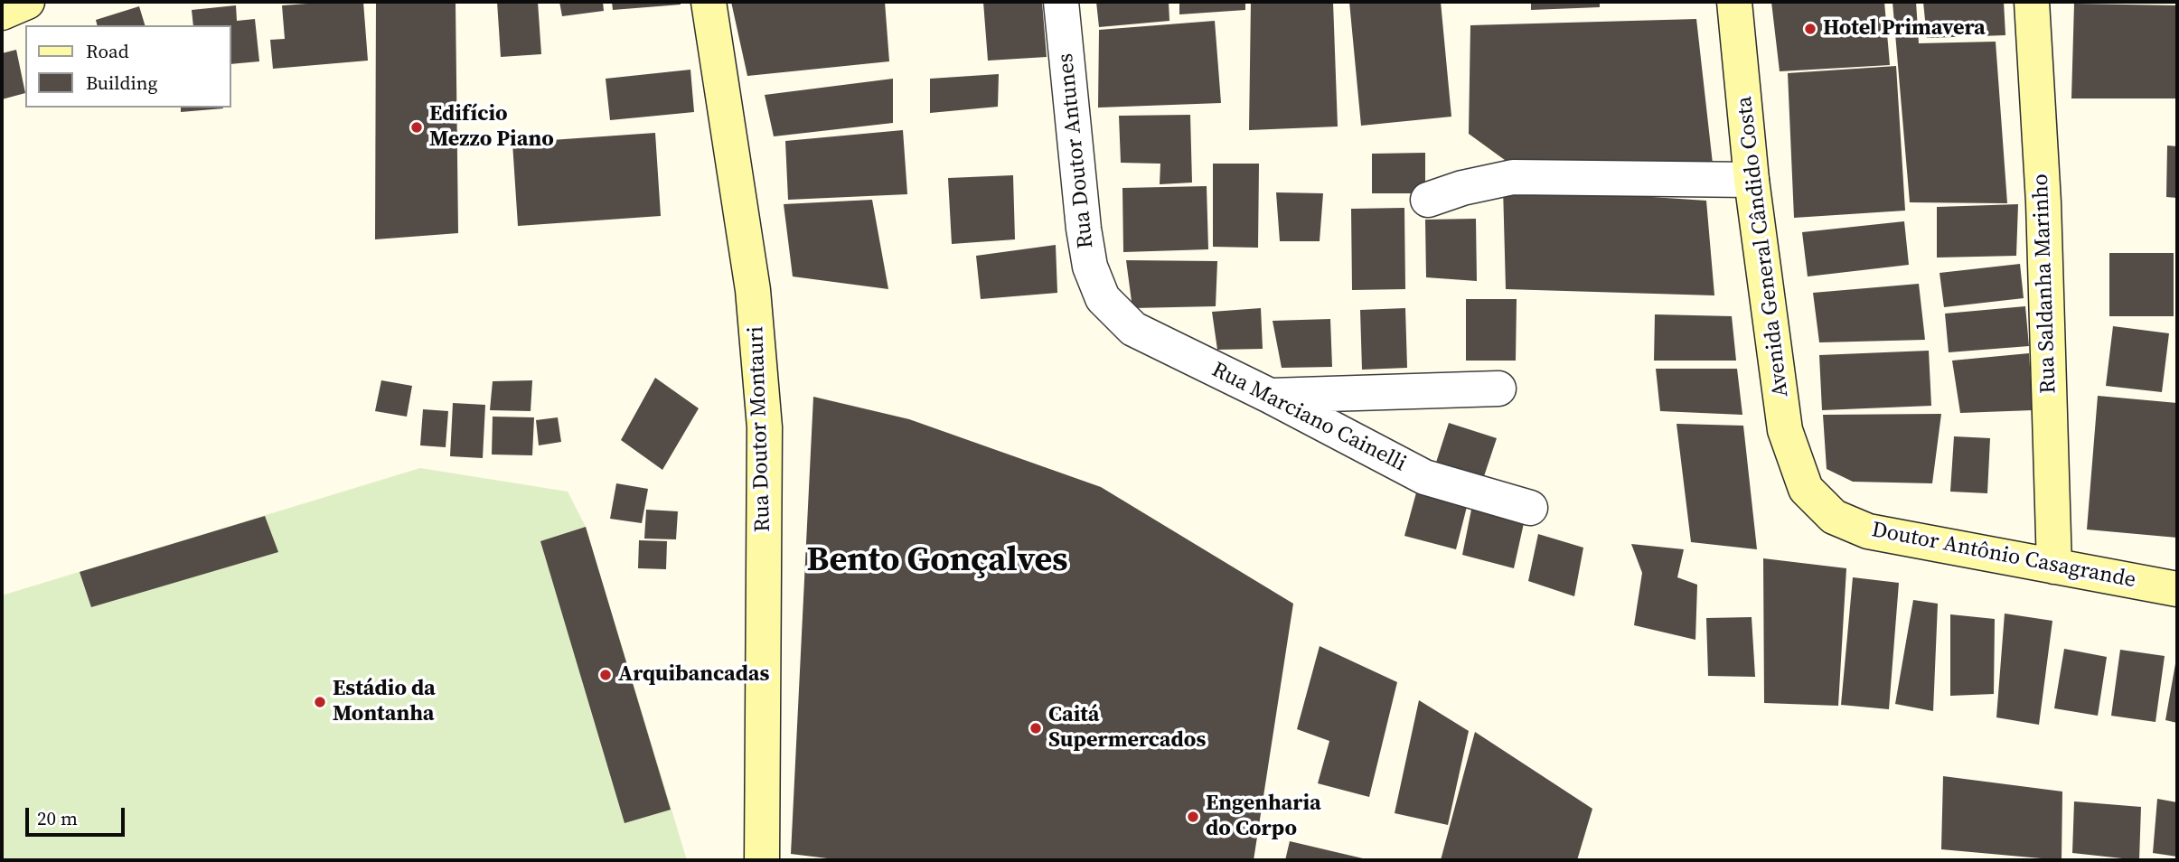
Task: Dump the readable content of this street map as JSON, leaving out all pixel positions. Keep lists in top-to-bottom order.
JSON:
{
  "streets": {
    "main road": [
      "Avenida General Cândido Costa",
      "Rua Saldanha Marinho",
      "Rua Doutor Montauri",
      "Doutor Antônio Casagrande"
    ],
    "street": ["Rua Doutor Antunes", "Rua Marciano Cainelli"]
  },
  "crossings": [
    ["Rua Doutor Antunes", "Rua Marciano Cainelli"],
    ["Avenida General Cândido Costa", "Doutor Antônio Casagrande"],
    ["Rua Saldanha Marinho", "Doutor Antônio Casagrande"]
  ],
  "districts": ["Bento Gonçalves"],
  "places": [
    "Hotel Primavera",
    "Edifício Mezzo Piano",
    "Arquibancadas",
    "Estádio da Montanha",
    "Caitá Supermercados",
    "Engenharia do Corpo"
  ],
  "legend": ["Road", "Building"],
  "scale_bar": "20 m"
}
